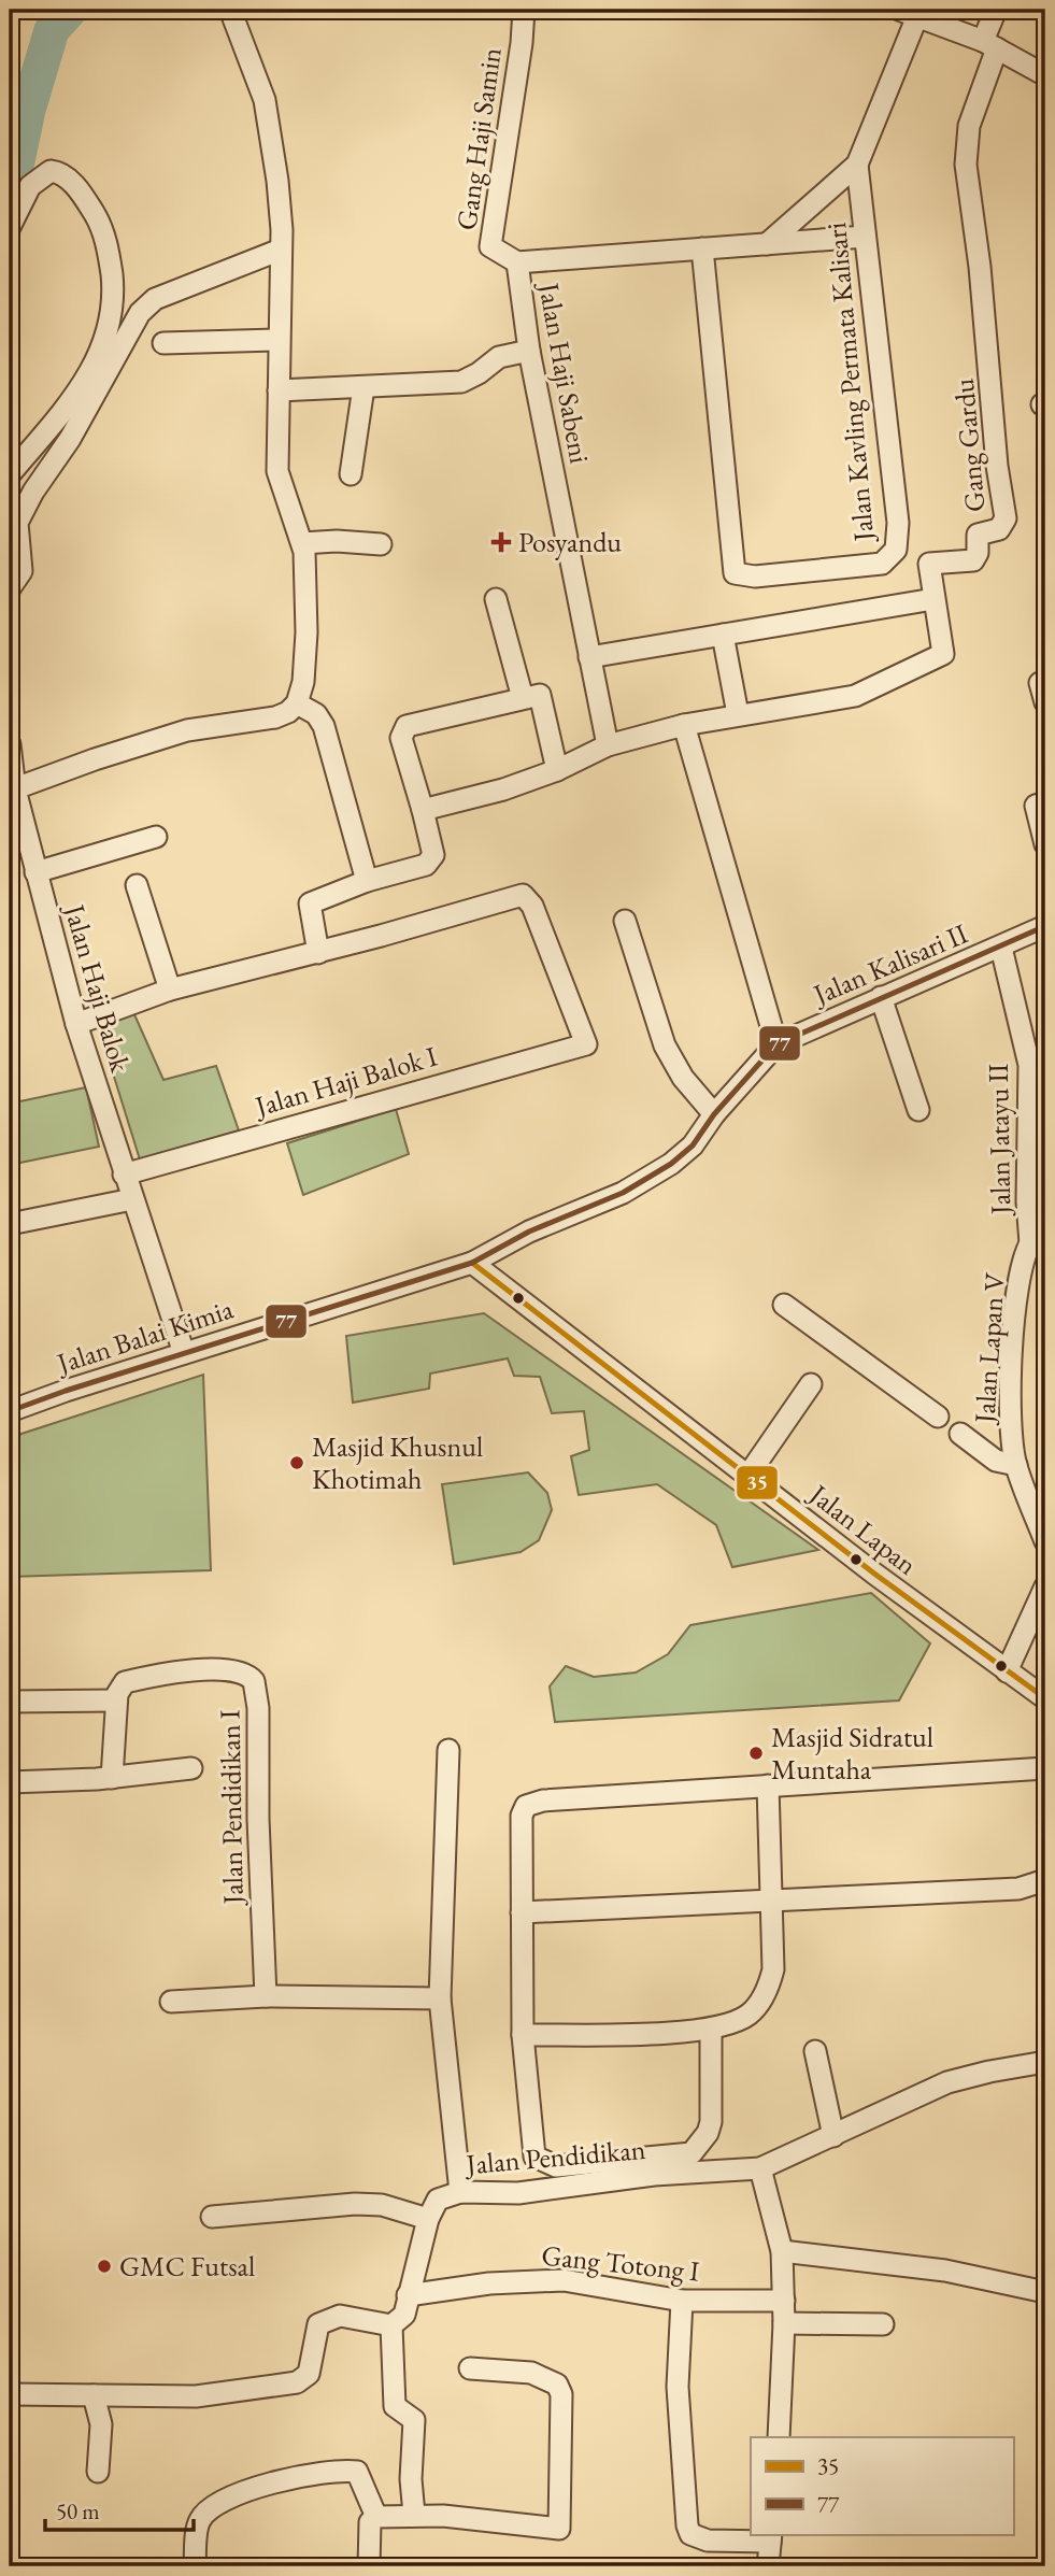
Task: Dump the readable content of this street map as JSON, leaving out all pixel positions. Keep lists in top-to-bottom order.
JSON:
{
  "streets": {
    "street": [
      "Gang Haji Samin",
      "Jalan Haji Sabeni",
      "Jalan Kavling Permata Kalisari",
      "Gang Gardu",
      "Jalan Kalisari II",
      "Jalan Haji Balok",
      "Jalan Haji Balok I",
      "Jalan Jatayu II",
      "Jalan Balai Kimia",
      "Jalan Lapan V",
      "Jalan Lapan",
      "Jalan Pendidikan I",
      "Jalan Pendidikan",
      "Gang Totong I"
    ]
  },
  "crossings": [
    ["Gang Haji Samin", "Jalan Haji Sabeni"],
    ["Jalan Haji Sabeni", "Jalan Kavling Permata Kalisari"],
    ["Jalan Kalisari II", "Jalan Jatayu II"],
    ["Jalan Kalisari II", "Jalan Balai Kimia"],
    ["Jalan Kalisari II", "Jalan Lapan"],
    ["Jalan Haji Balok", "Jalan Haji Balok I"],
    ["Jalan Haji Balok", "Jalan Balai Kimia"],
    ["Jalan Jatayu II", "Jalan Lapan V"],
    ["Jalan Balai Kimia", "Jalan Lapan"]
  ],
  "places": {
    "health": ["Posyandu"],
    "other": ["Masjid Khusnul Khotimah", "Masjid Sidratul Muntaha", "GMC Futsal"]
  },
  "lines": ["transit line 77", "transit line 35"],
  "legend": ["35", "77"],
  "scale_bar": "50 m"
}
